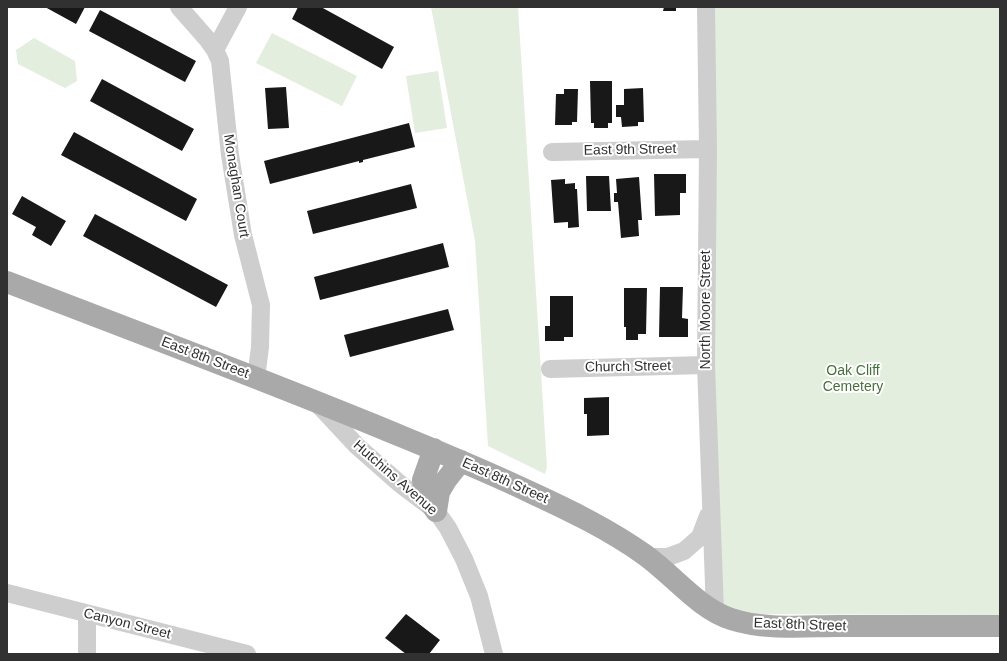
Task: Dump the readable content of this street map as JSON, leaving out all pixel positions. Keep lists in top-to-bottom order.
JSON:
{
  "streets": {
    "main road": ["East 8th Street"],
    "street": [
      "East 9th Street",
      "Monaghan Court",
      "North Moore Street",
      "Church Street",
      "Hutchins Avenue",
      "Canyon Street"
    ]
  },
  "crossings": [
    ["East 9th Street", "North Moore Street"],
    ["Monaghan Court", "East 8th Street"],
    ["North Moore Street", "East 8th Street"],
    ["North Moore Street", "Church Street"],
    ["East 8th Street", "Hutchins Avenue"]
  ],
  "parks": ["Oak Cliff Cemetery"]
}
